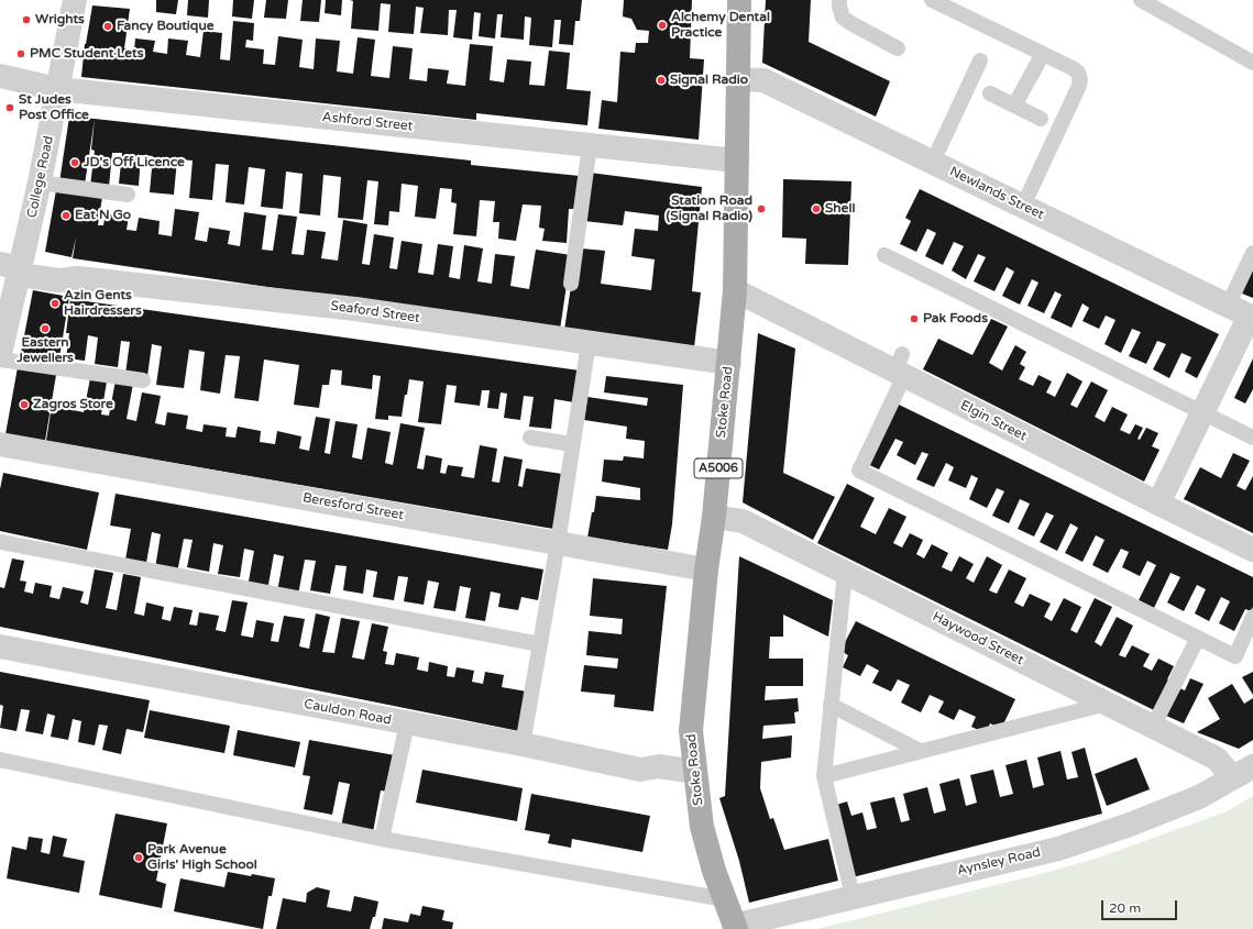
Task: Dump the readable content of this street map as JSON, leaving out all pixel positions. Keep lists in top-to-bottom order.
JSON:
{
  "streets": {
    "main road": ["Stoke Road", "A5006"],
    "street": [
      "Ashford Street",
      "College Road",
      "Newlands Street",
      "Seaford Street",
      "Elgin Street",
      "Beresford Street",
      "Haywood Street",
      "Cauldon Road",
      "Aynsley Road"
    ]
  },
  "crossings": [
    ["Ashford Street", "College Road"],
    ["Ashford Street", "Stoke Road"],
    ["College Road", "Seaford Street"],
    ["Newlands Street", "Stoke Road"],
    ["Seaford Street", "Stoke Road"],
    ["Stoke Road", "Elgin Street"],
    ["Stoke Road", "Beresford Street"],
    ["Stoke Road", "Haywood Street"],
    ["Stoke Road", "Cauldon Road"],
    ["Stoke Road", "Aynsley Road"],
    ["Haywood Street", "Aynsley Road"]
  ],
  "places": [
    "Wrights",
    "Alchemy Dental Practice",
    "Fancy Boutique",
    "PMC Student Lets",
    "Signal Radio",
    "St Judes Post Office",
    "JD's Off Licence",
    "Station Road (Signal Radio)",
    "Shell",
    "Eat N Go",
    "Azin Gents Hairdressers",
    "Pak Foods",
    "Eastern Jewellers",
    "Zagros Store",
    "Park Avenue Girls' High School"
  ],
  "scale_bar": "20 m"
}
